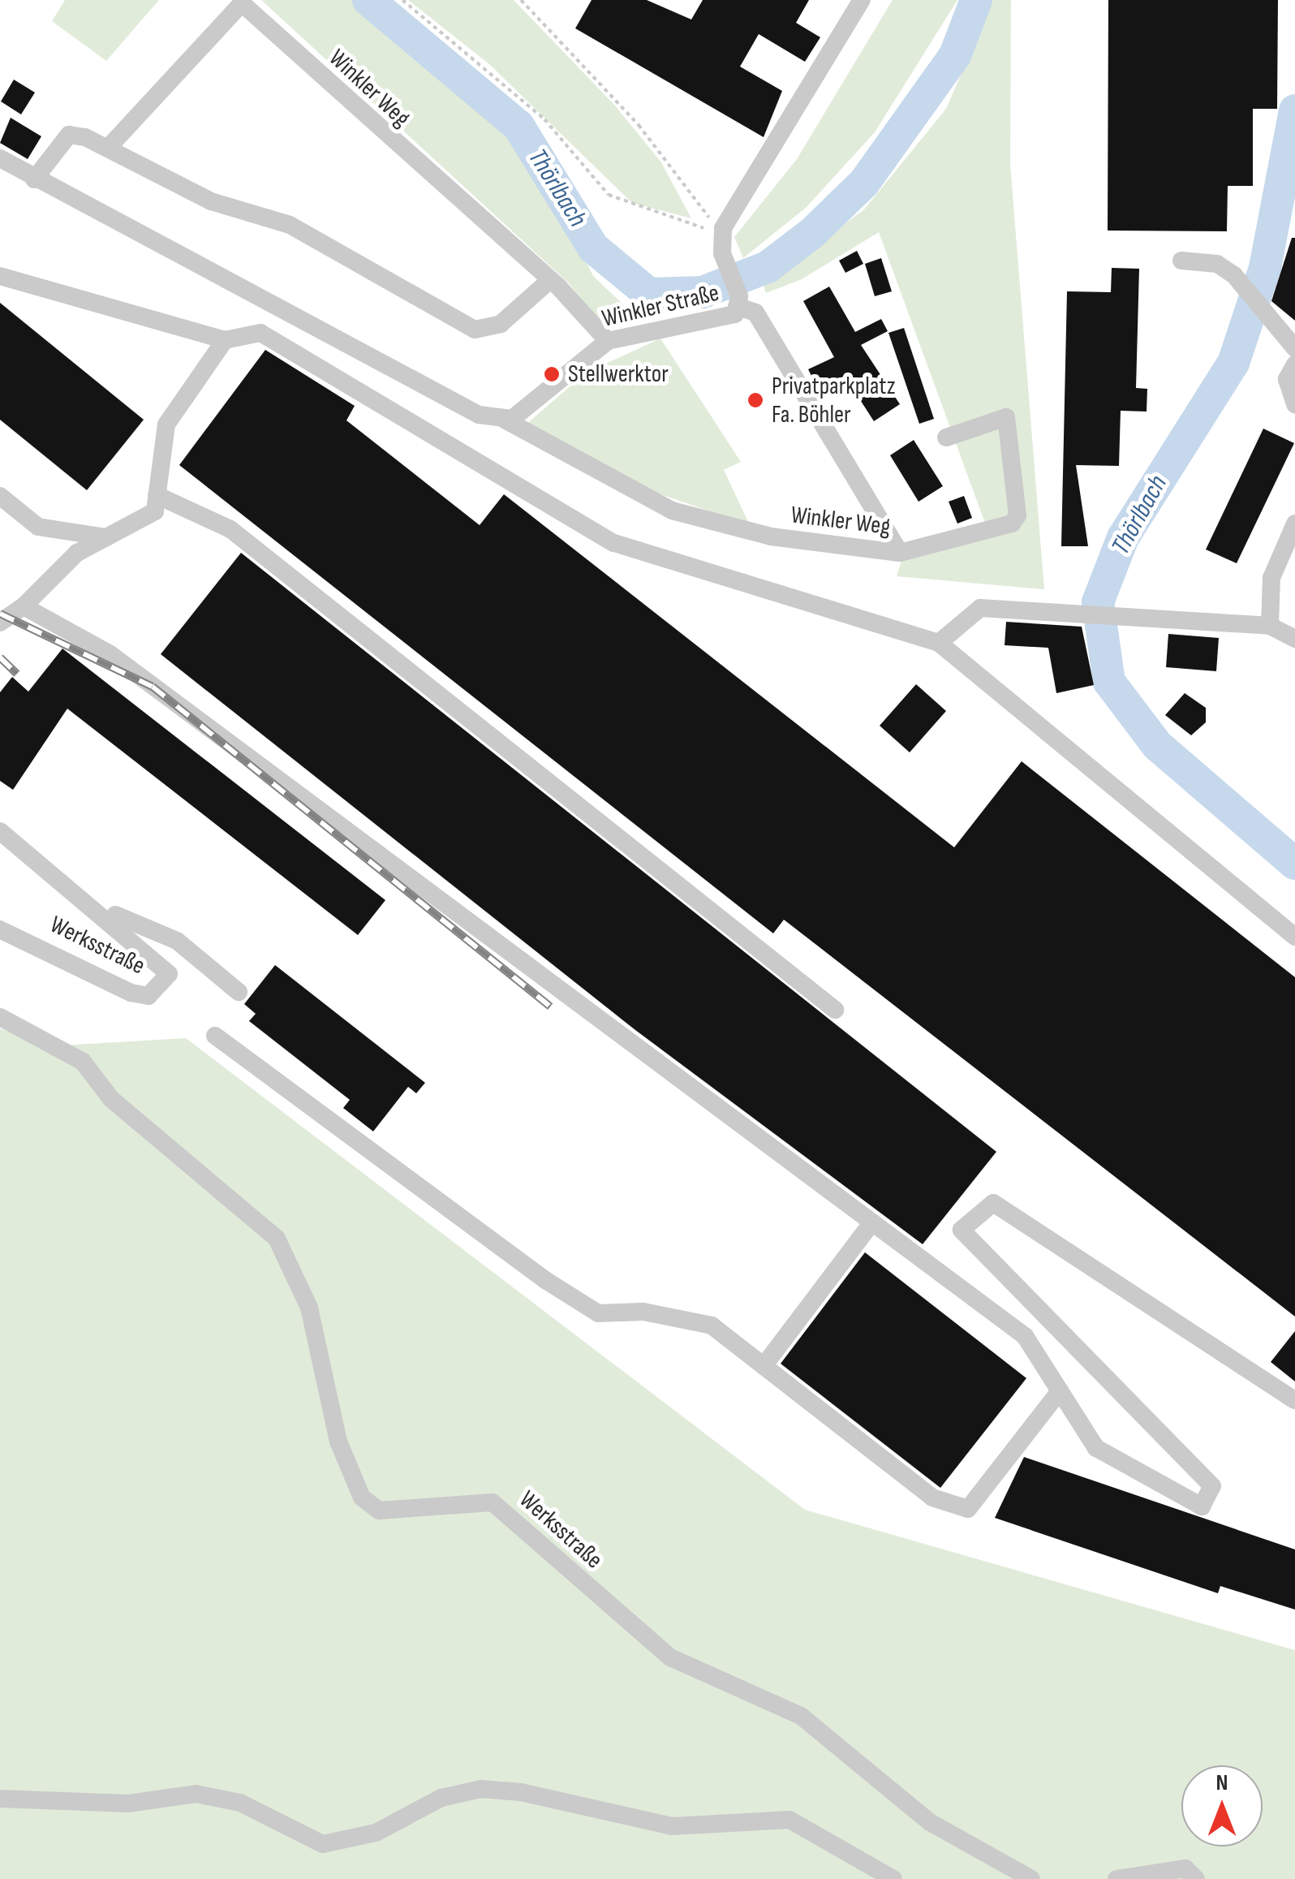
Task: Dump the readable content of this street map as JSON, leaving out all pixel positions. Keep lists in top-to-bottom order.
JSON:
{
  "streets": {
    "street": ["Winkler Weg", "Winkler Straße", "Werksstraße"]
  },
  "crossings": [
    ["Winkler Weg", "Winkler Straße"]
  ],
  "water": ["Thörlbach"],
  "places": ["Stellwerktor", "Privatparkplatz Fa. Böhler"],
  "north": "top"
}
